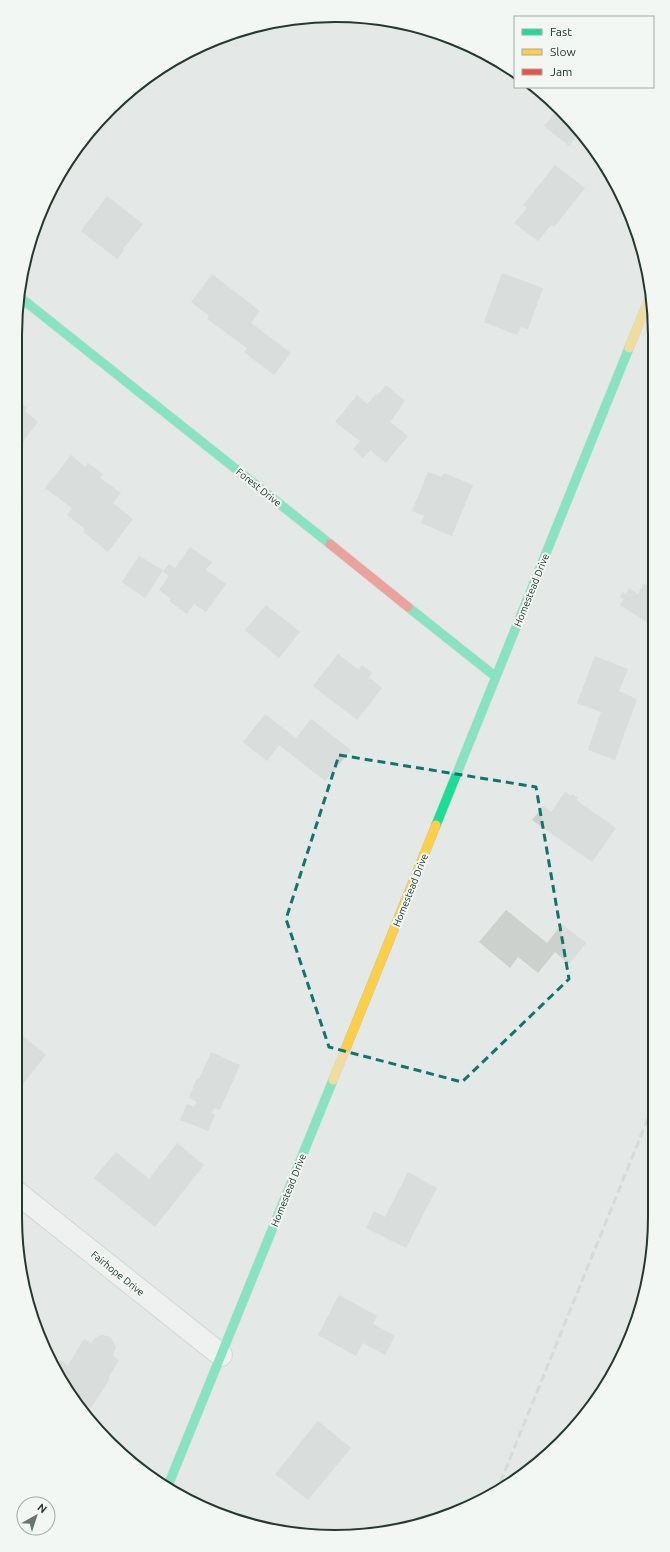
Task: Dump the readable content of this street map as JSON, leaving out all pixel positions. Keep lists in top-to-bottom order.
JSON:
{
  "streets": {
    "street": ["Forest Drive", "Homestead Drive", "Fairhope Drive"]
  },
  "crossings": [
    ["Forest Drive", "Homestead Drive"],
    ["Homestead Drive", "Fairhope Drive"]
  ],
  "legend": ["Fast", "Slow", "Jam"],
  "north": "top right"
}
